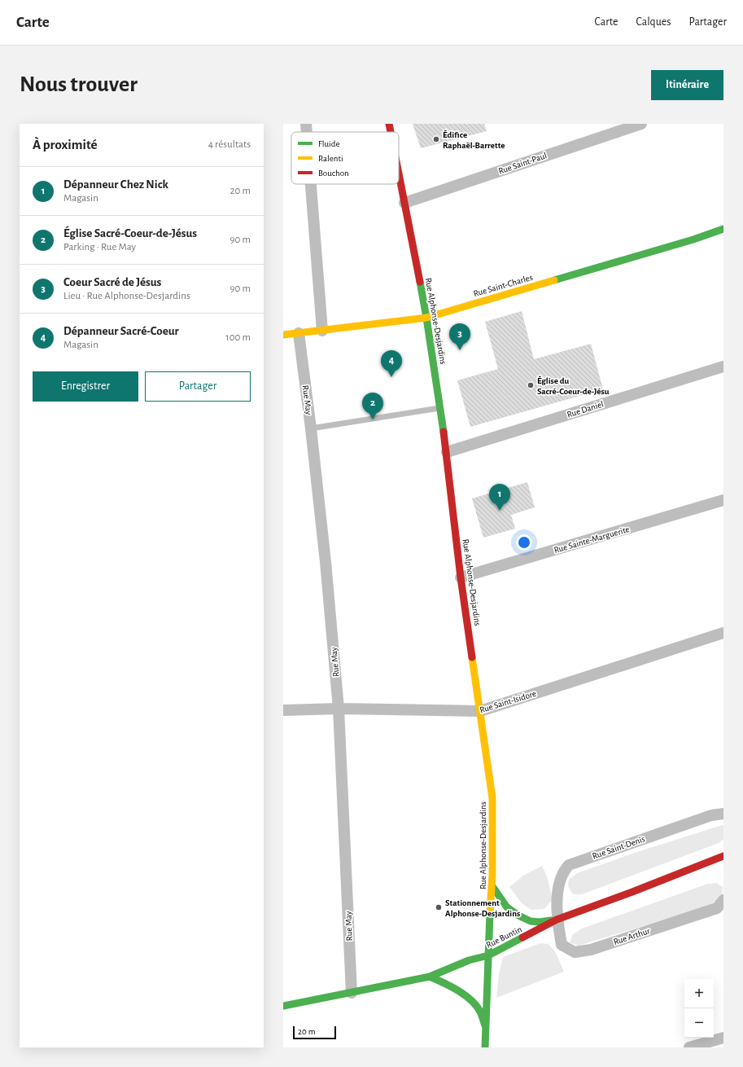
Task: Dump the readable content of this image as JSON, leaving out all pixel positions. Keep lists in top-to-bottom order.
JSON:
{
  "streets": {
    "street": [
      "Rue Saint-Paul",
      "Rue Saint-Charles",
      "Rue Alphonse-Desjardins",
      "Rue May",
      "Rue Daniel",
      "Rue Sainte-Marguerite",
      "Rue Saint-Isidore",
      "Rue Saint-Denis",
      "Rue Arthur",
      "Rue Buntin"
    ]
  },
  "crossings": [
    ["Rue Saint-Paul", "Rue Alphonse-Desjardins"],
    ["Rue Saint-Charles", "Rue Alphonse-Desjardins"],
    ["Rue Saint-Charles", "Rue May"],
    ["Rue Alphonse-Desjardins", "Rue Daniel"],
    ["Rue Alphonse-Desjardins", "Rue Sainte-Marguerite"],
    ["Rue Alphonse-Desjardins", "Rue Saint-Isidore"],
    ["Rue Alphonse-Desjardins", "Rue Buntin"],
    ["Rue May", "Rue Saint-Isidore"],
    ["Rue May", "Rue Buntin"],
    ["Rue Saint-Denis", "Rue Arthur"],
    ["Rue Saint-Denis", "Rue Buntin"],
    ["Rue Arthur", "Rue Buntin"]
  ],
  "places": ["Édifice Raphaël-Barrette", "Église du Sacré-Coeur-de-Jésu", "Stationnement Alphonse-Desjardins"],
  "legend": ["Fluide", "Ralenti", "Bouchon"],
  "scale_bar": "20 m",
  "page": {
    "header": "Carte",
    "nav": ["Carte", "Calques", "Partager"],
    "buttons": [
      "Itinéraire",
      ["Enregistrer", "Partager"]
    ],
    "title": "Nous trouver",
    "heading": ["À proximité", "4 résultats"],
    "list": [
      {
        "mark": "1",
        "name": "Dépanneur Chez Nick",
        "note": "Magasin",
        "value": "20 m"
      },
      {
        "mark": "2",
        "name": "Église Sacré-Coeur-de-Jésus",
        "note": "Parking · Rue May",
        "value": "90 m"
      },
      {
        "mark": "3",
        "name": "Coeur Sacré de Jésus",
        "note": "Lieu · Rue Alphonse-Desjardins",
        "value": "90 m"
      },
      {
        "mark": "4",
        "name": "Dépanneur Sacré-Coeur",
        "note": "Magasin",
        "value": "100 m"
      }
    ],
    "pins": [
      "3",
      "4",
      "2",
      "1"
    ],
    "map_buttons": ["+", "−"],
    "scale": "20 m"
  }
}
